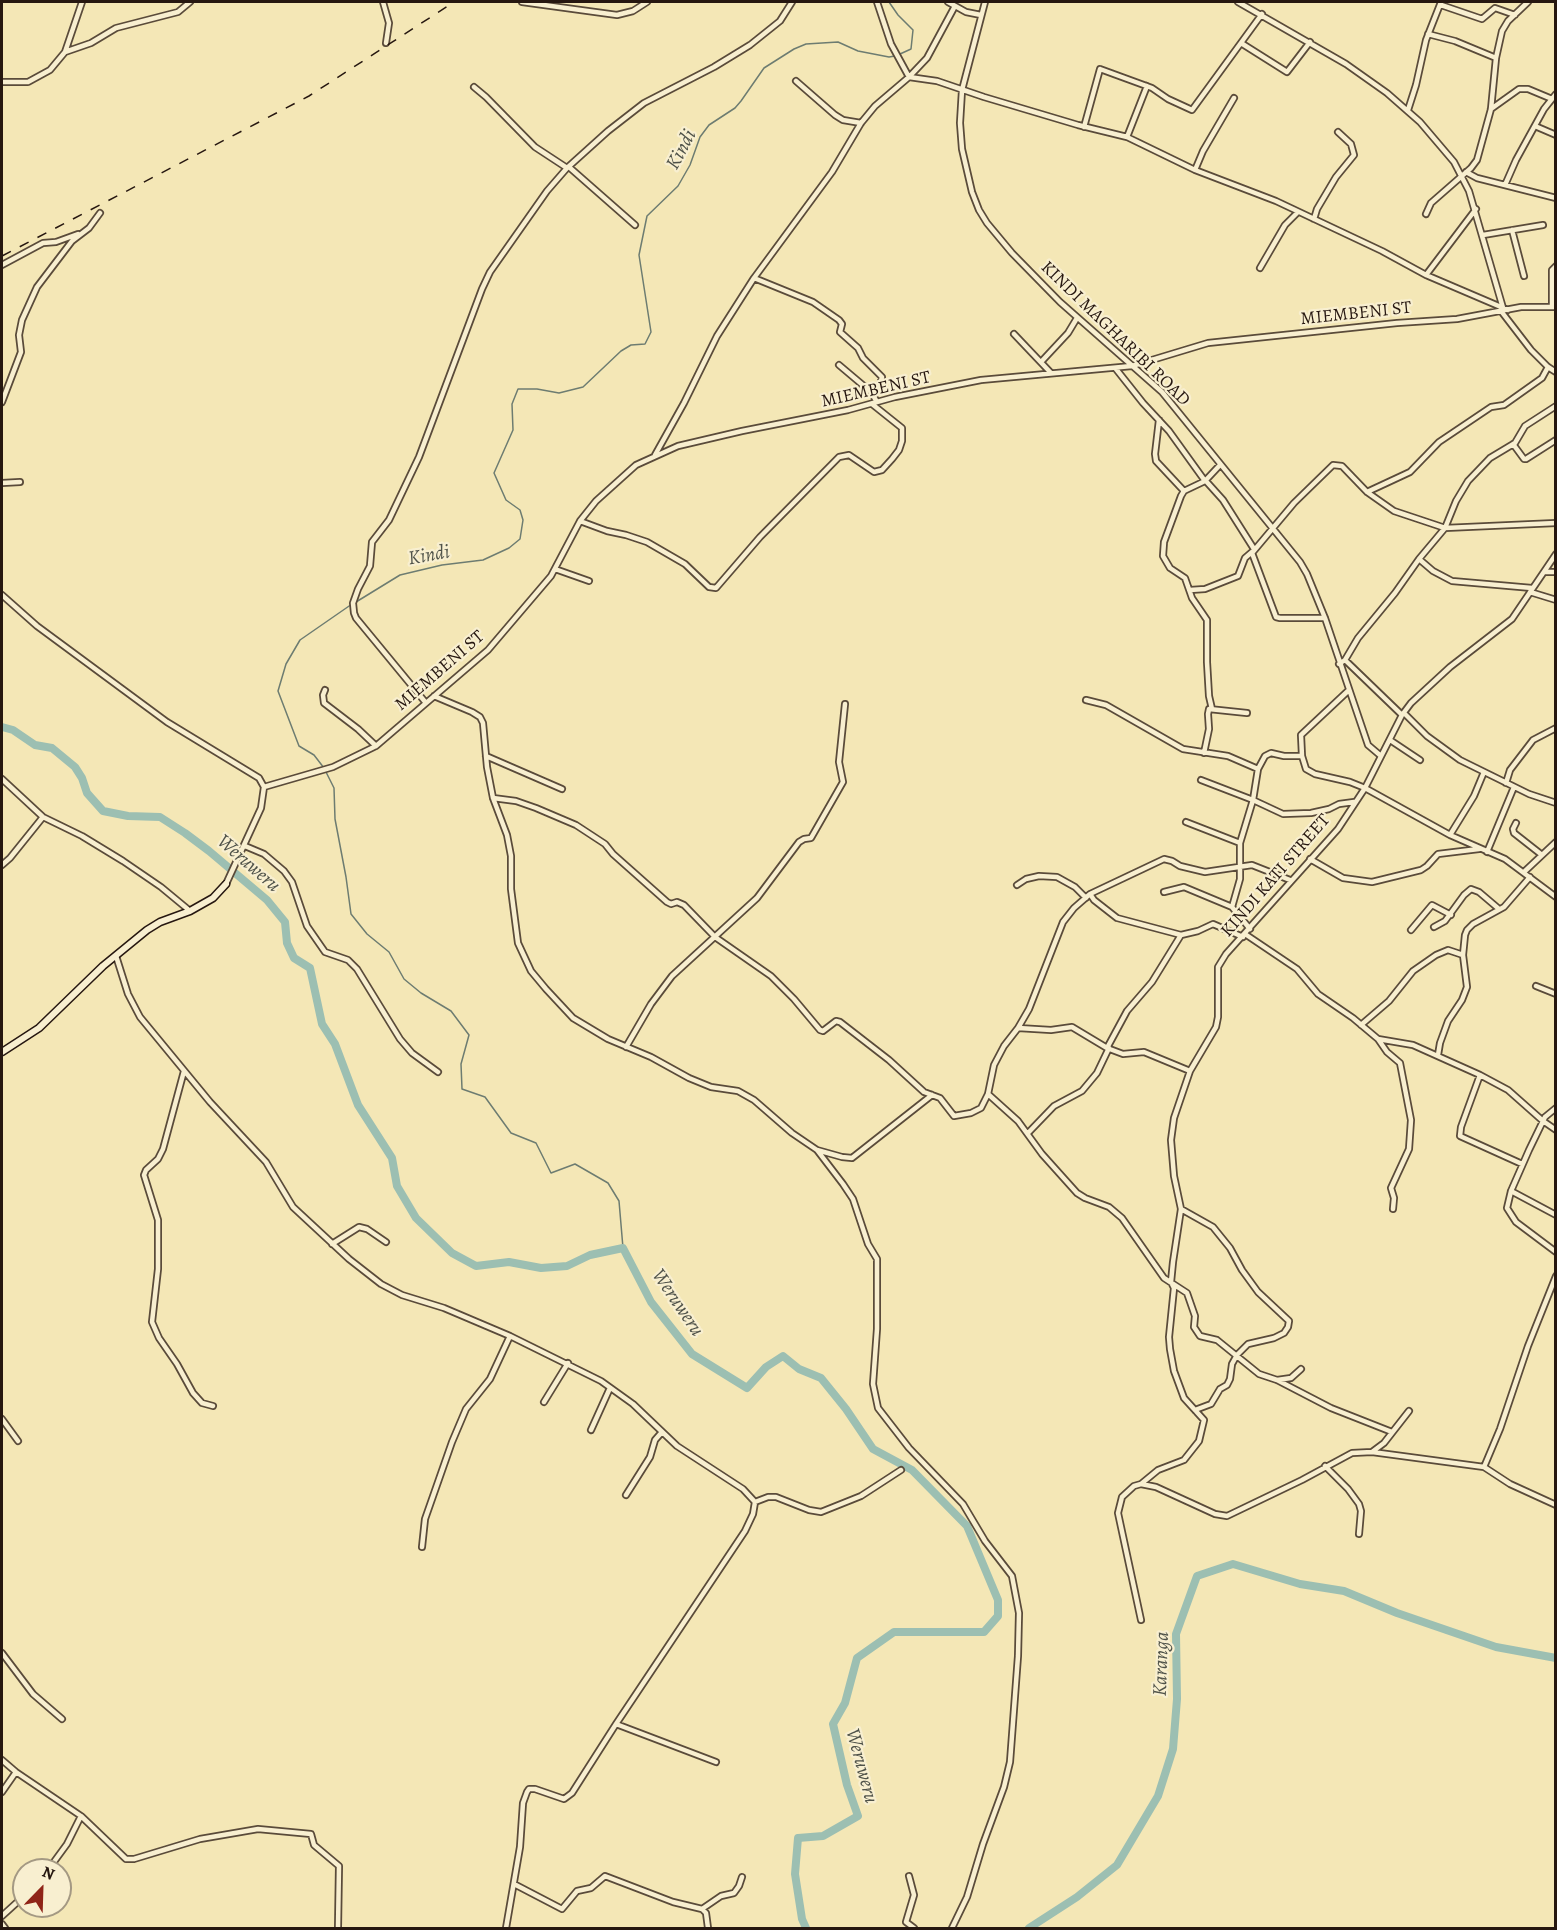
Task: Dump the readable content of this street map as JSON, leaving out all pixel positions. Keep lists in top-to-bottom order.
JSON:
{
  "streets": {
    "street": ["MIEMBENI ST", "KINDI MAGHARIBI ROAD", "KINDI KATI STREET"]
  },
  "crossings": [
    ["MIEMBENI ST", "KINDI MAGHARIBI ROAD"],
    ["KINDI MAGHARIBI ROAD", "KINDI KATI STREET"]
  ],
  "water": ["Kindi", "Weruweru", "Karanga"],
  "north": "top right"
}
